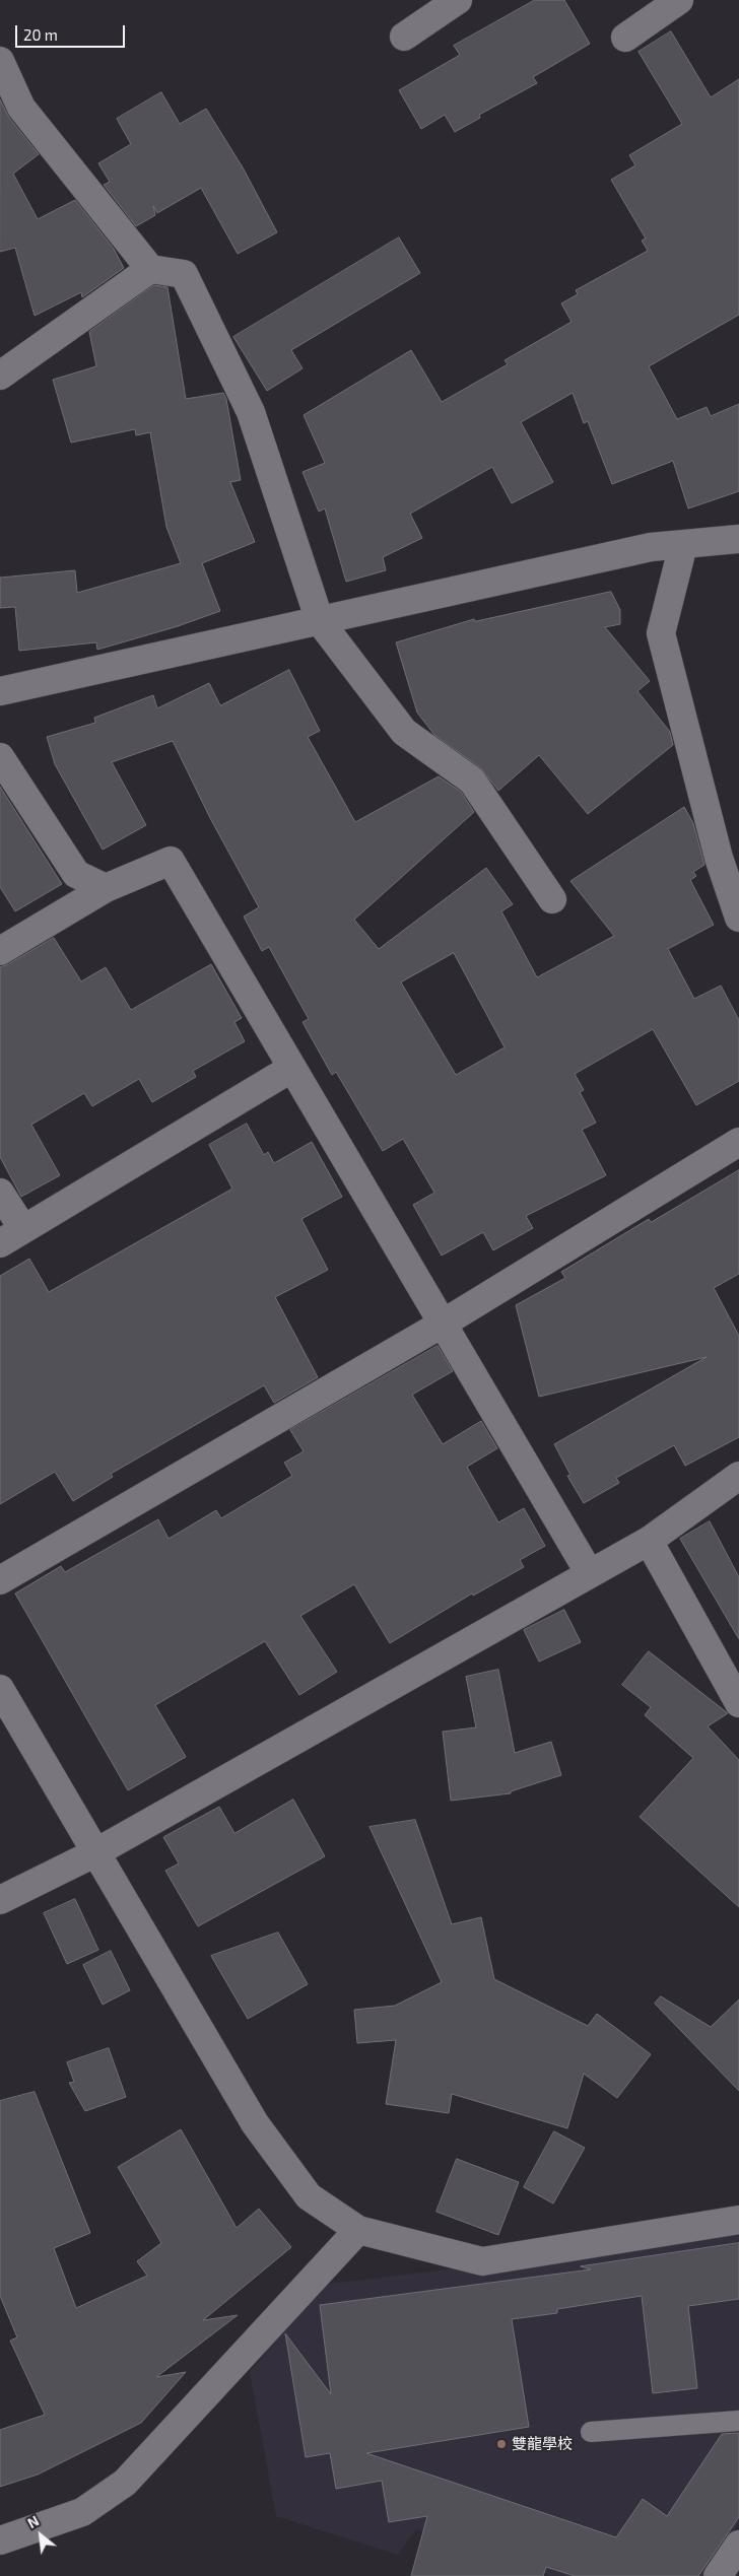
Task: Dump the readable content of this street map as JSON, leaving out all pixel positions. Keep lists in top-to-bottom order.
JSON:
{
  "places": ["雙龍學校"],
  "scale_bar": "20 m",
  "north": "top left"
}
